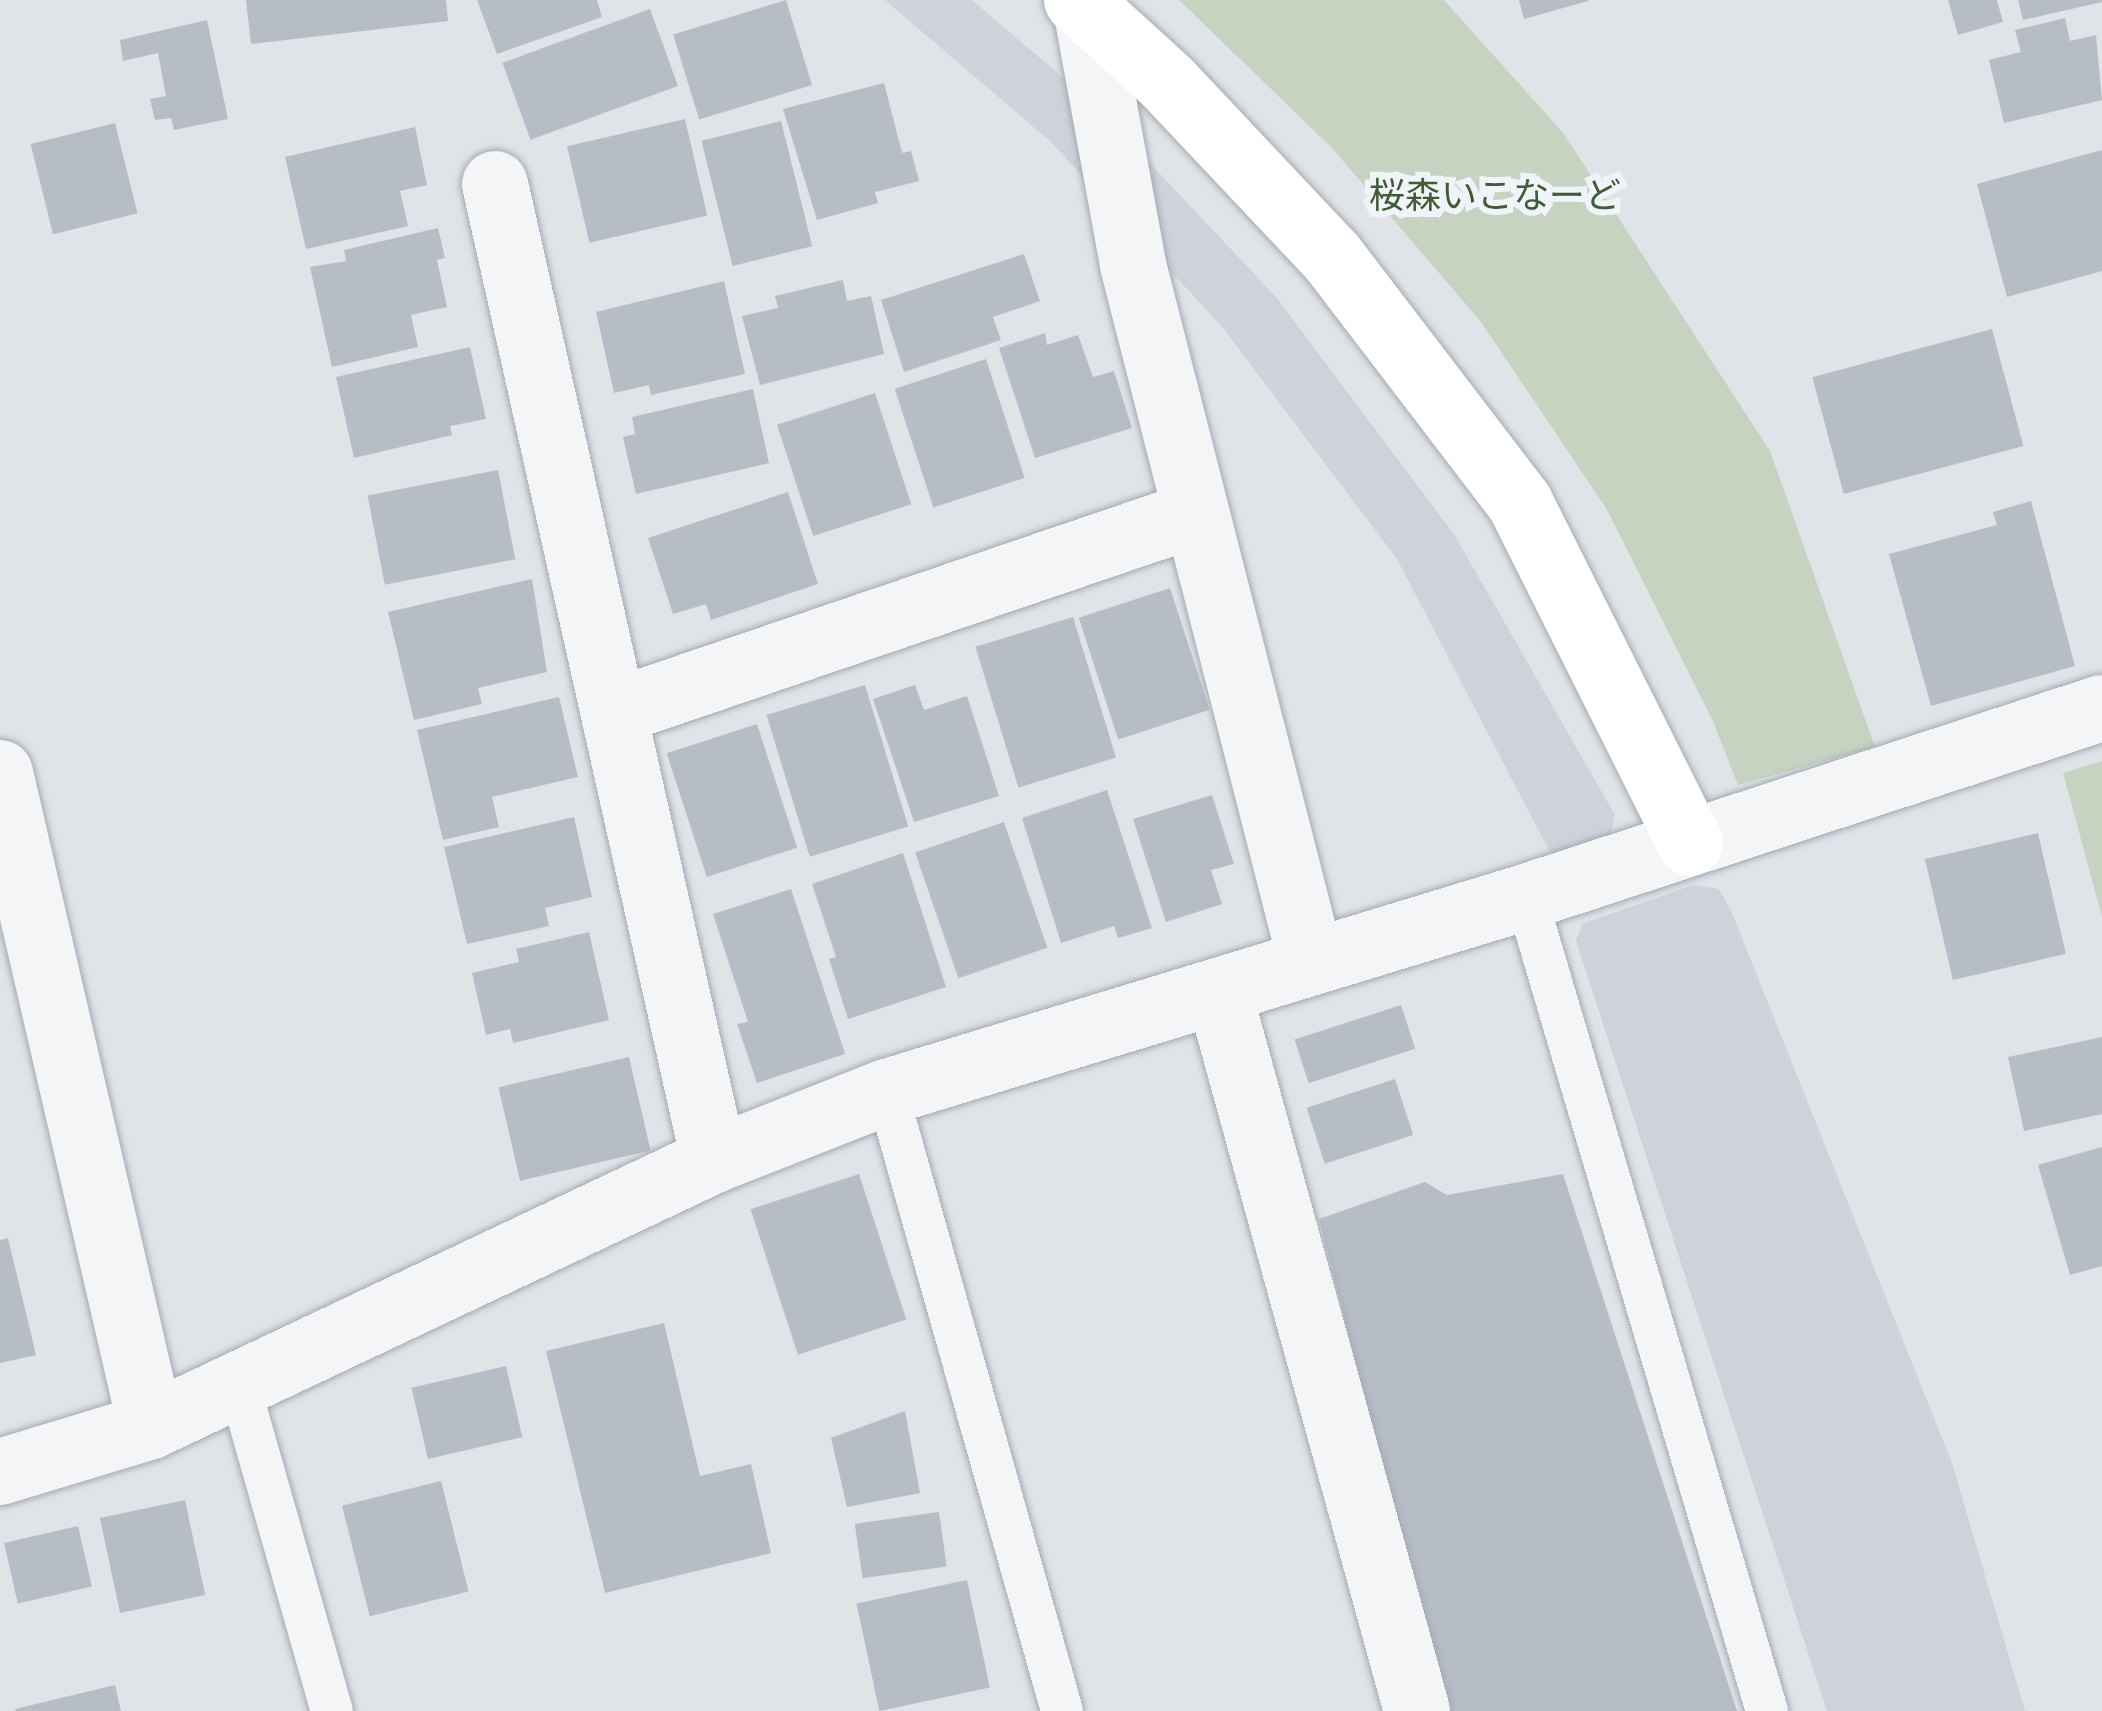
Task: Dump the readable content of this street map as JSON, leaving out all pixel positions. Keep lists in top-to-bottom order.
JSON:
{
  "parks": ["桜森いこなーど"]
}
